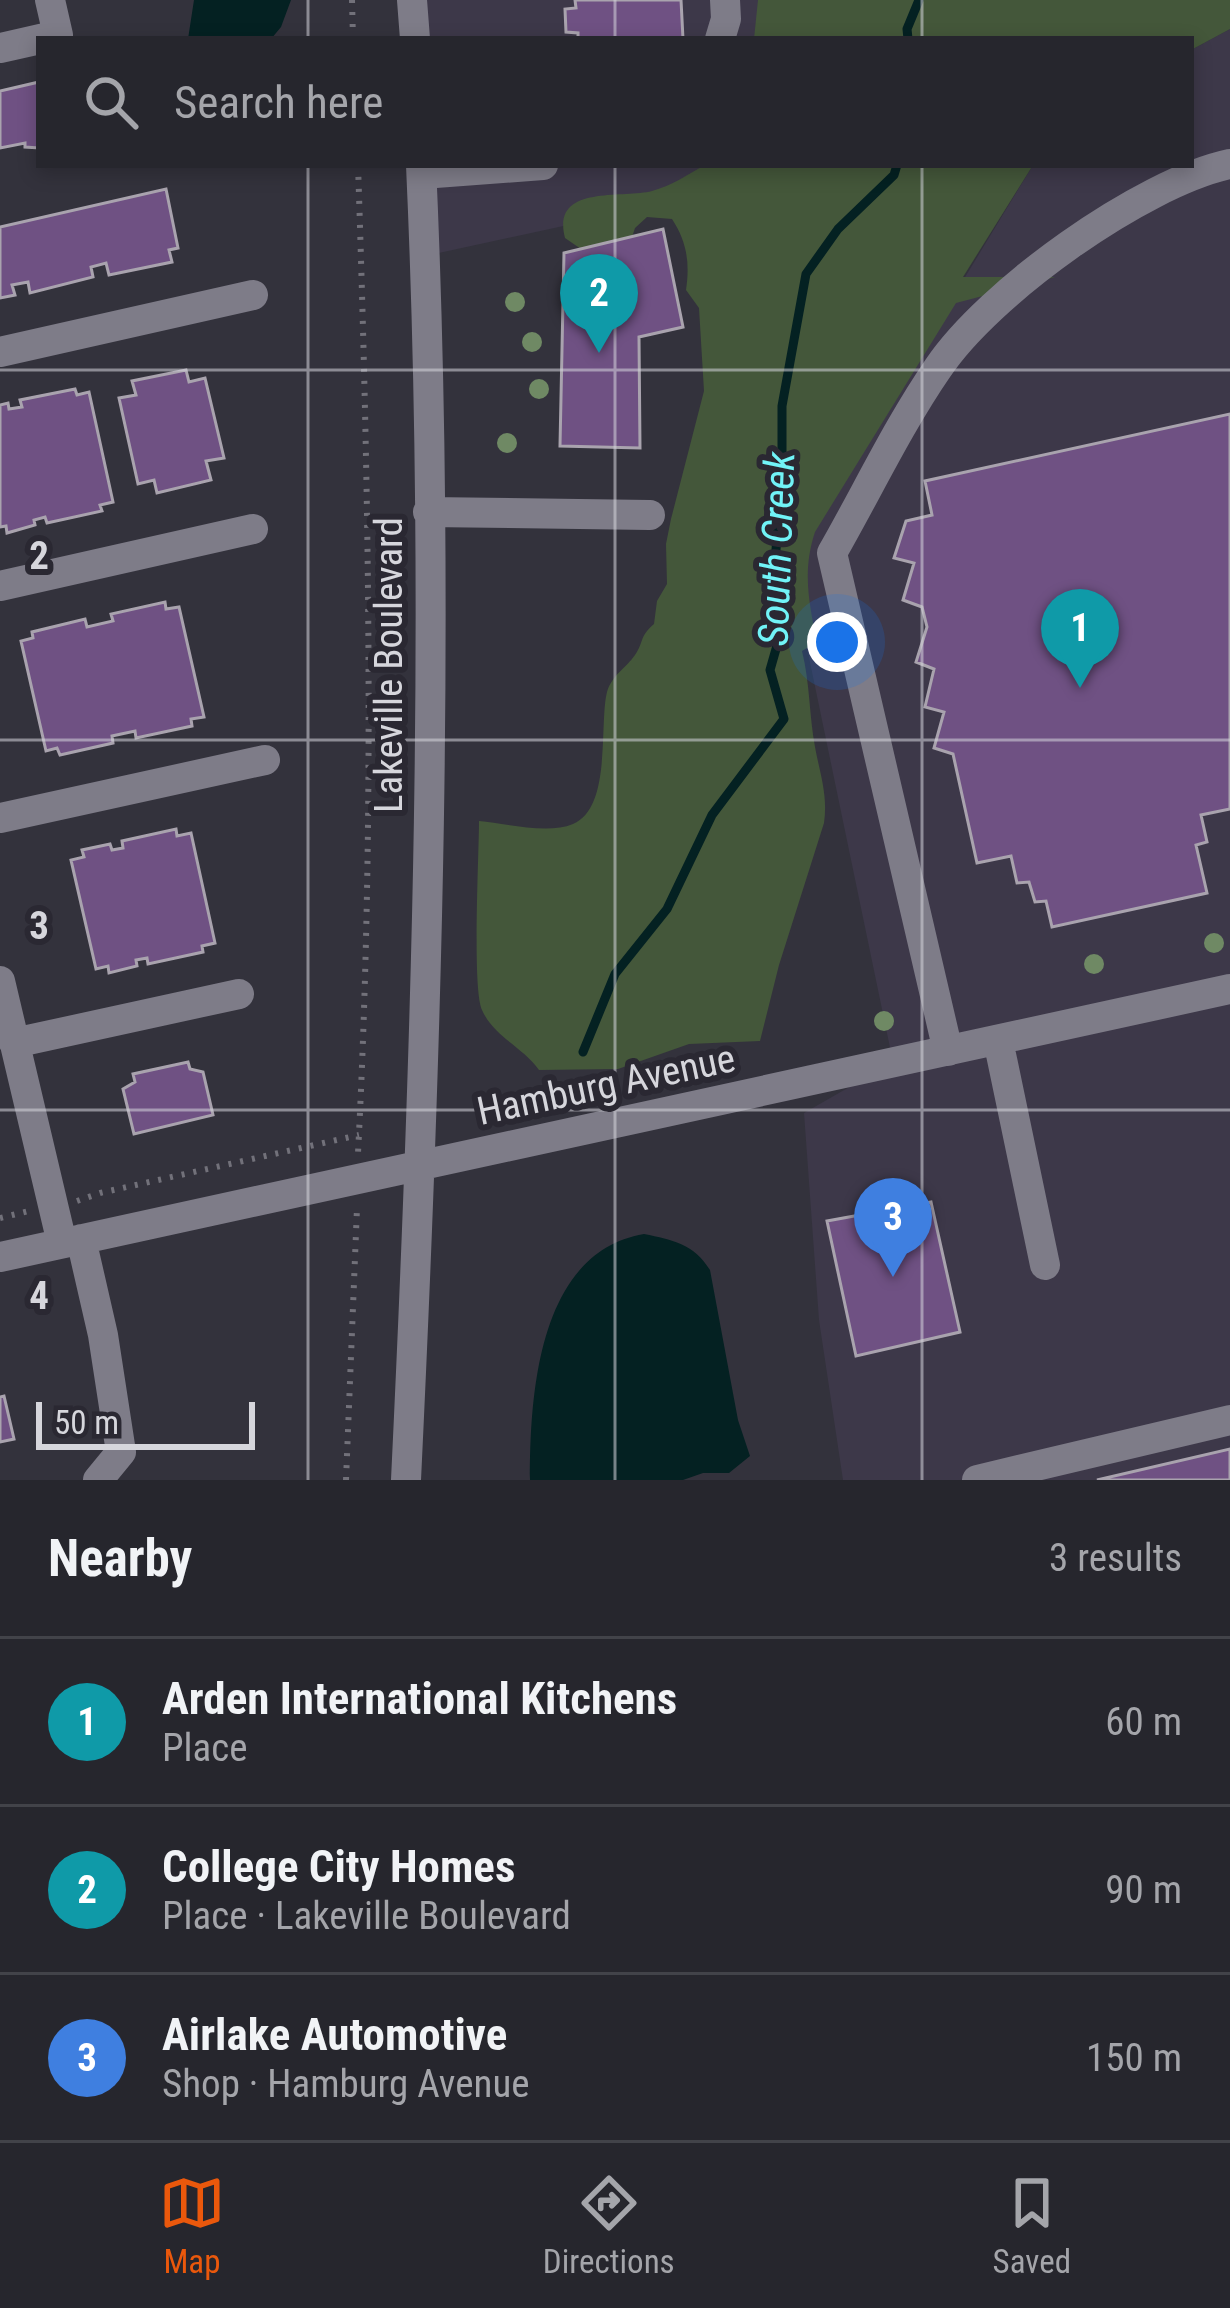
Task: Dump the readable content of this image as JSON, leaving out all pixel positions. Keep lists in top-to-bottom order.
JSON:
{
  "streets": {
    "street": ["Lakeville Boulevard", "Hamburg Avenue"]
  },
  "crossings": [
    ["Lakeville Boulevard", "Hamburg Avenue"]
  ],
  "water": ["South Creek"],
  "scale_bar": "50 m",
  "page": {
    "search": "Search here",
    "pins": ["2", "1", "3"],
    "scale": "50 m",
    "heading": ["Nearby", "3 results"],
    "list": [
      {
        "mark": "1",
        "name": "Arden International Kitchens",
        "note": "Place",
        "value": "60 m"
      },
      {
        "mark": "2",
        "name": "College City Homes",
        "note": "Place · Lakeville Boulevard",
        "value": "90 m"
      },
      {
        "mark": "3",
        "name": "Airlake Automotive",
        "note": "Shop · Hamburg Avenue",
        "value": "150 m"
      }
    ],
    "nav": ["Map", "Directions", "Saved"]
  },
  "grid": {
    "rows": ["2", "3", "4"]
  }
}
